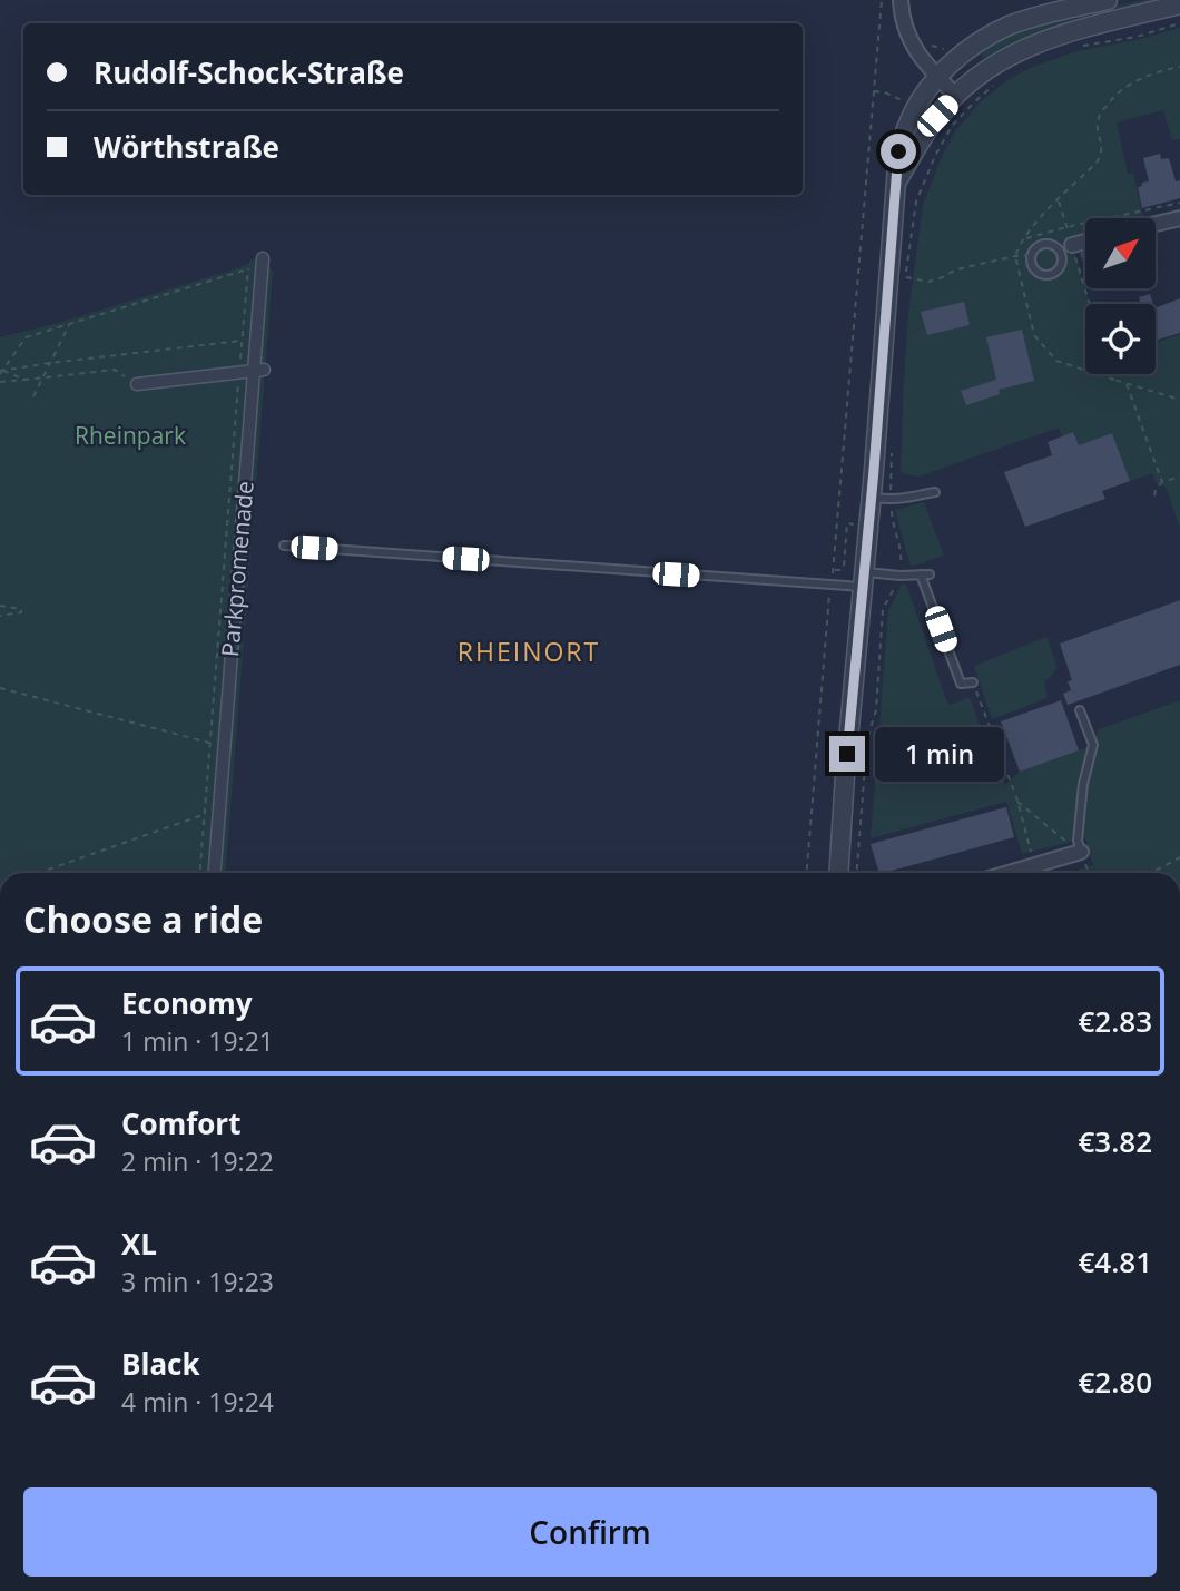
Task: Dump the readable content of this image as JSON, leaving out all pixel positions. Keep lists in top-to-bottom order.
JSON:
{
  "streets": {
    "street": ["Parkpromenade"]
  },
  "districts": ["RHEINORT"],
  "parks": ["Rheinpark"],
  "north": "top right",
  "page": {
    "banner": ["Rudolf-Schock-Straße", "Wörthstraße"],
    "bubble": "1 min",
    "heading": "Choose a ride",
    "list": [
      {
        "name": "Economy",
        "note": "1 min · 19:21",
        "value": "€2.83"
      },
      {
        "name": "Comfort",
        "note": "2 min · 19:22",
        "value": "€3.82"
      },
      {
        "name": "XL",
        "note": "3 min · 19:23",
        "value": "€4.81"
      },
      {
        "name": "Black",
        "note": "4 min · 19:24",
        "value": "€2.80"
      }
    ],
    "buttons": "Confirm"
  }
}
